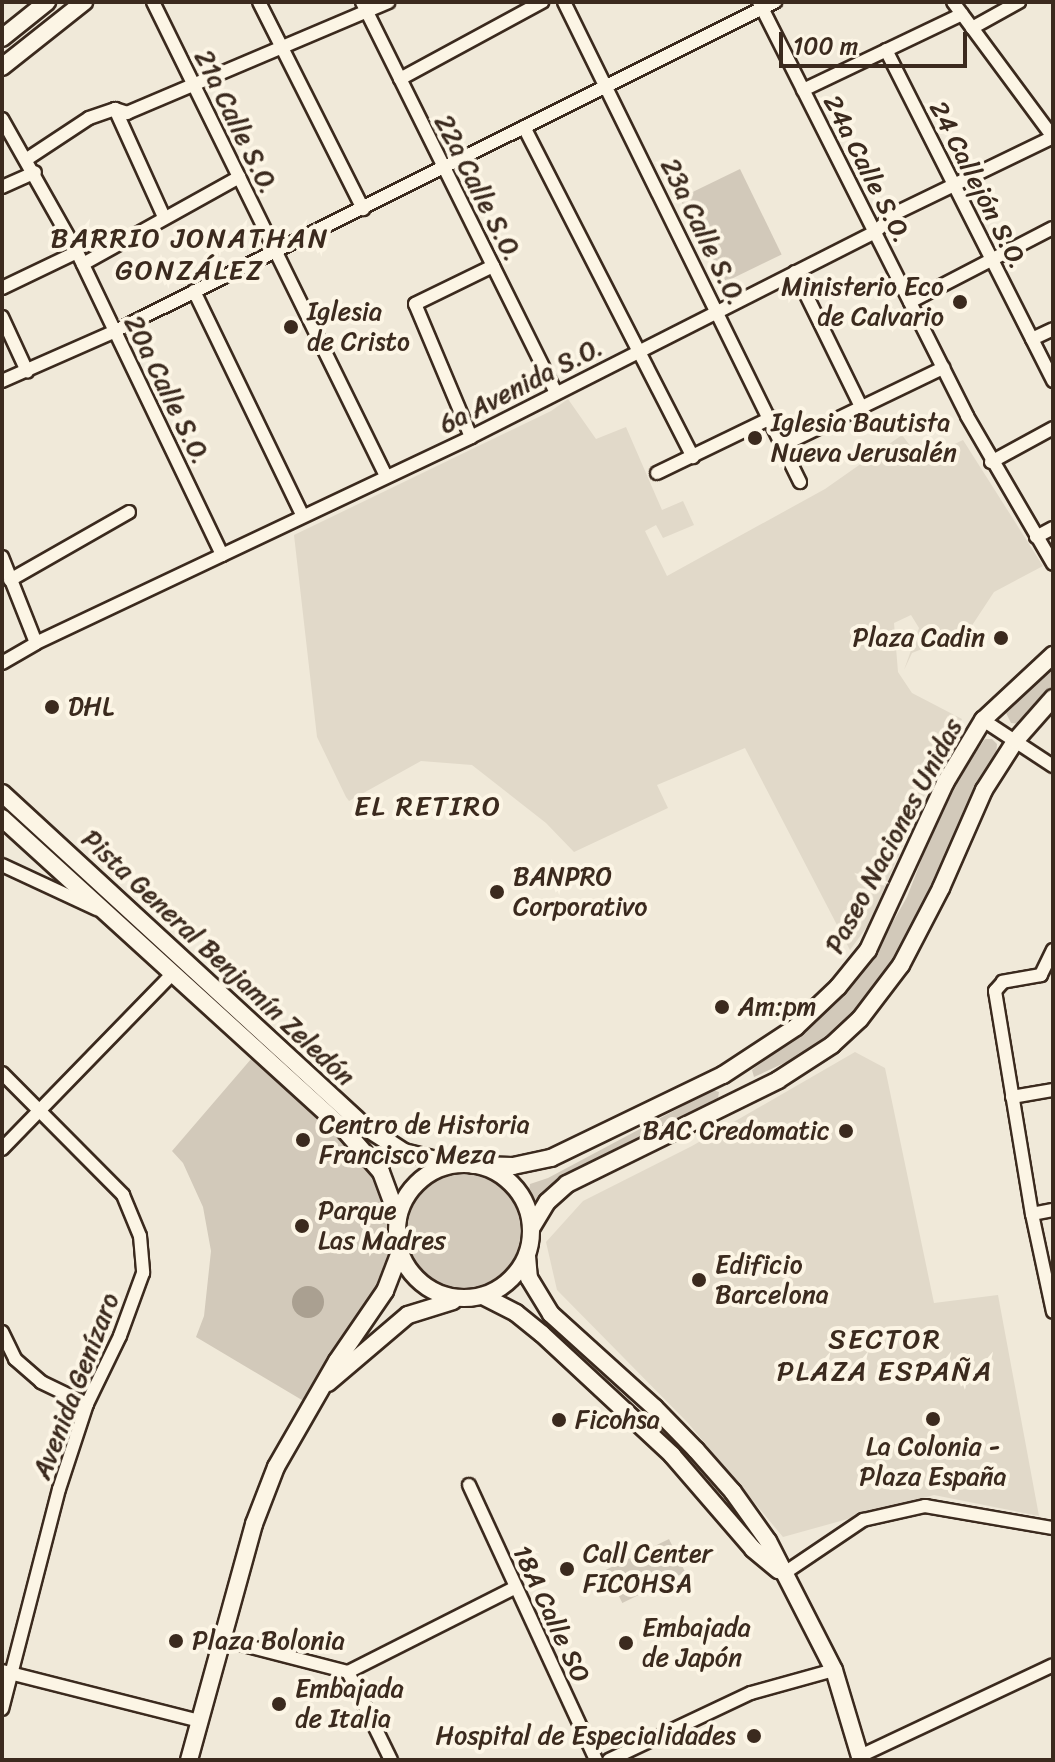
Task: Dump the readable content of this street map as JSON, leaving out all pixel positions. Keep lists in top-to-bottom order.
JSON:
{
  "streets": {
    "main road": ["Paseo Naciones Unidas", "Pista General Benjamín Zeledón"],
    "street": [
      "21a Calle S.O.",
      "24a Calle S.O.",
      "24 Callejón S.O.",
      "22a Calle S.O.",
      "23a Calle S.O.",
      "6a Avenida S.O.",
      "20a Calle S.O.",
      "Avenida Genízaro",
      "18A Calle SO"
    ]
  },
  "crossings": [
    ["21a Calle S.O.", "6a Avenida S.O."],
    ["24a Calle S.O.", "6a Avenida S.O."],
    ["24 Callejón S.O.", "6a Avenida S.O."],
    ["22a Calle S.O.", "6a Avenida S.O."],
    ["23a Calle S.O.", "6a Avenida S.O."],
    ["6a Avenida S.O.", "20a Calle S.O."],
    ["Paseo Naciones Unidas", "Pista General Benjamín Zeledón"]
  ],
  "districts": ["BARRIO JONATHAN GONZÁLEZ", "EL RETIRO", "SECTOR PLAZA ESPAÑA"],
  "places": [
    "Ministerio Eco de Calvario",
    "Iglesia de Cristo",
    "Iglesia Bautista Nueva Jerusalén",
    "Plaza Cadin",
    "DHL",
    "BANPRO Corporativo",
    "Am:pm",
    "BAC Credomatic",
    "Centro de Historia Francisco Meza",
    "Parque Las Madres",
    "Edificio Barcelona",
    "La Colonia - Plaza España",
    "Ficohsa",
    "Call Center FICOHSA",
    "Plaza Bolonia",
    "Embajada de Japón",
    "Embajada de Italia",
    "Hospital de Especialidades"
  ],
  "scale_bar": "100 m"
}
